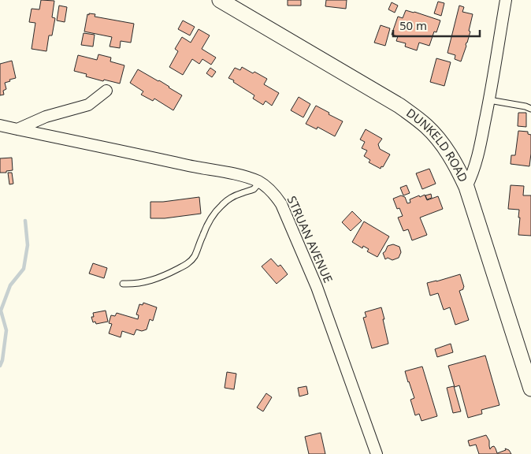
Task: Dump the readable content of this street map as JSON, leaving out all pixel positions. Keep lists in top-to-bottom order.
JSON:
{
  "streets": {
    "main road": ["DUNKELD ROAD"],
    "street": ["STRUAN AVENUE"]
  },
  "scale_bar": "50 m"
}
